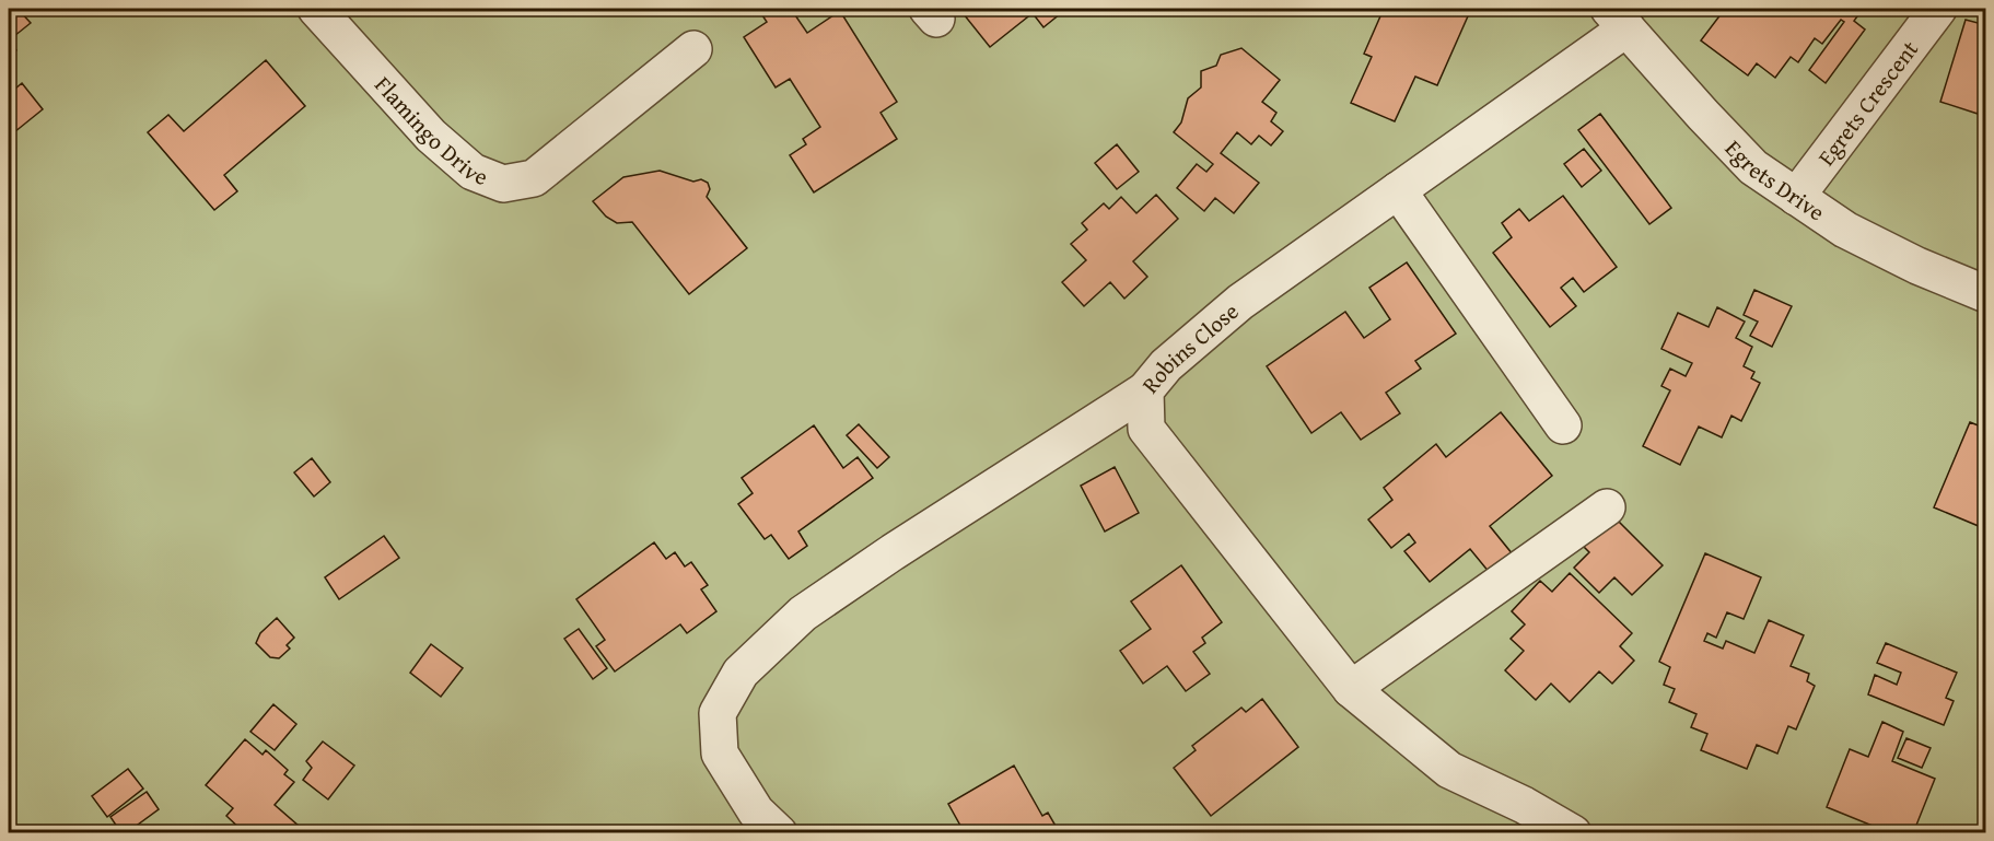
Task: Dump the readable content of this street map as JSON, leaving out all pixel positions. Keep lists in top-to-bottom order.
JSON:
{
  "streets": {
    "street": [
      "Egrets Crescent",
      "Flamingo Drive",
      "Egrets Drive",
      "Robins Close"
    ]
  },
  "crossings": [
    ["Egrets Crescent", "Egrets Drive"],
    ["Egrets Drive", "Robins Close"]
  ]
}
